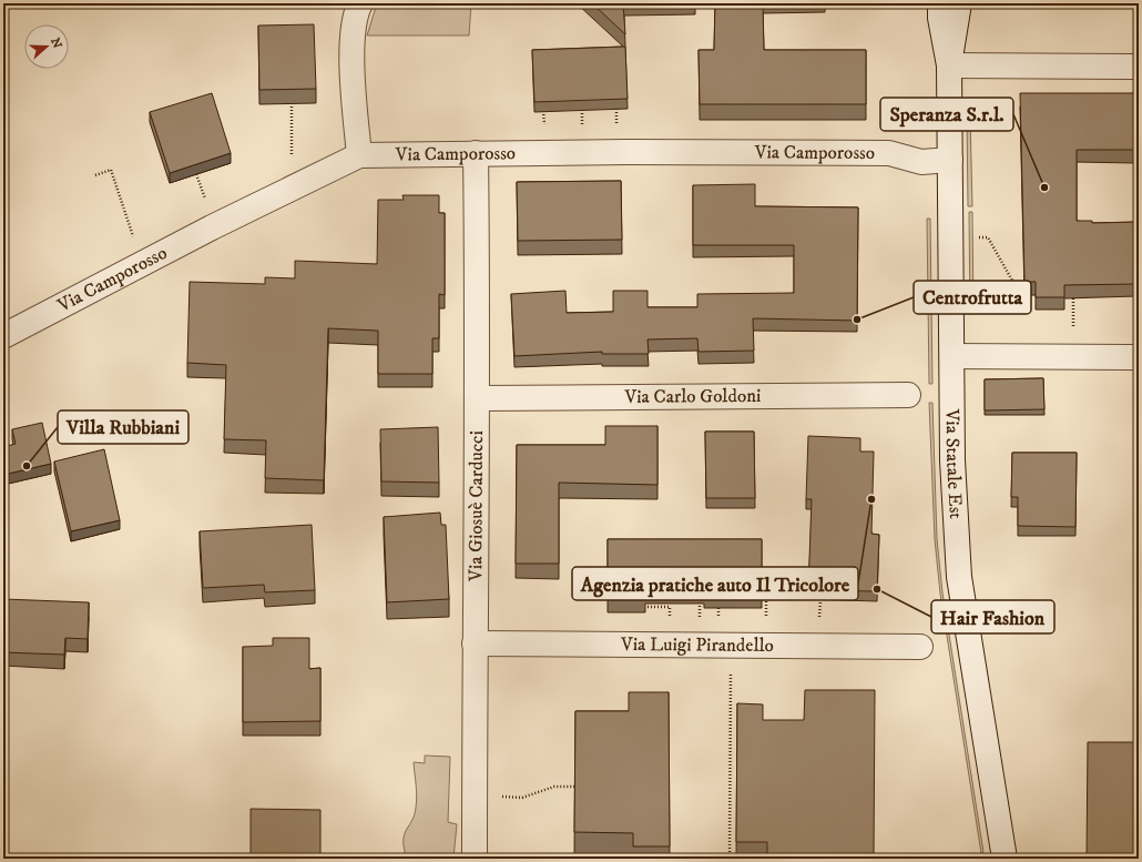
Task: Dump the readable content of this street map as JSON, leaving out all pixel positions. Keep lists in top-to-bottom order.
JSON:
{
  "streets": {
    "street": [
      "Via Camporosso",
      "Via Carlo Goldoni",
      "Via Statale Est",
      "Via Giosuè Carducci",
      "Via Luigi Pirandello"
    ]
  },
  "crossings": [
    ["Via Camporosso", "Via Statale Est"],
    ["Via Camporosso", "Via Giosuè Carducci"],
    ["Via Carlo Goldoni", "Via Giosuè Carducci"],
    ["Via Giosuè Carducci", "Via Luigi Pirandello"]
  ],
  "places": [
    "Speranza S.r.l.",
    "Centrofrutta",
    "Villa Rubbiani",
    "Agenzia pratiche auto Il Tricolore",
    "Hair Fashion"
  ],
  "north": "right"
}
